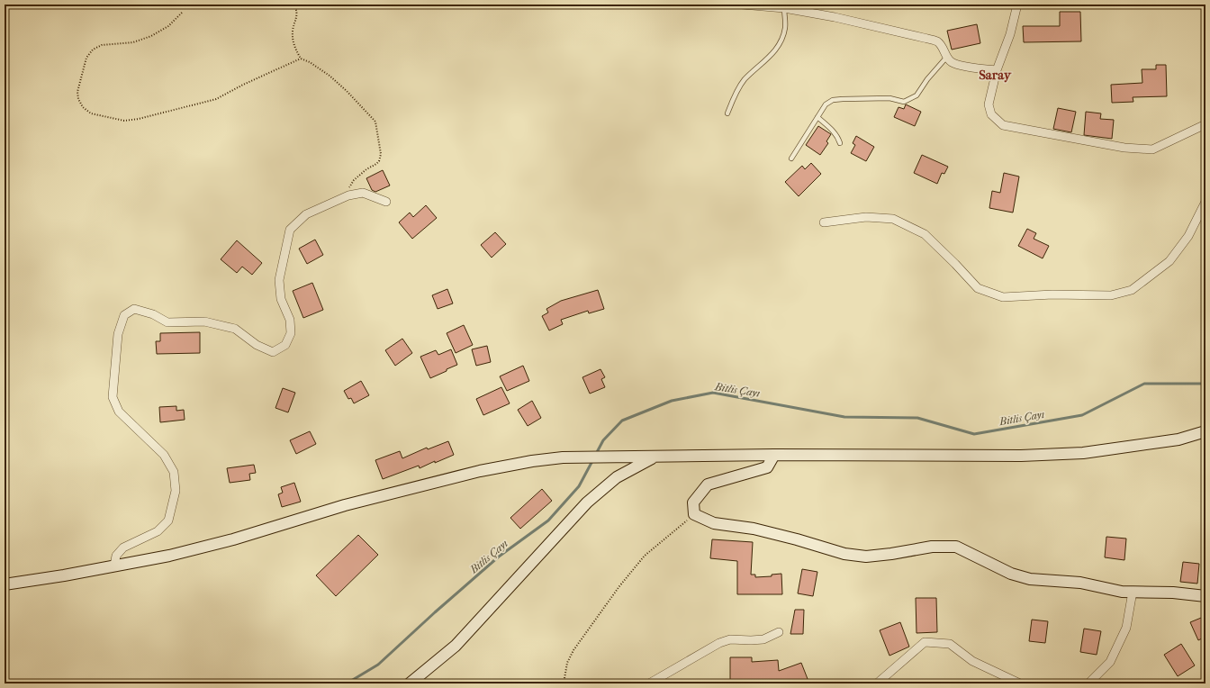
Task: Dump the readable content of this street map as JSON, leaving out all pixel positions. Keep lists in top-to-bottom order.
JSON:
{
  "districts": ["Saray"],
  "water": ["Bitlis Çayı"]
}
